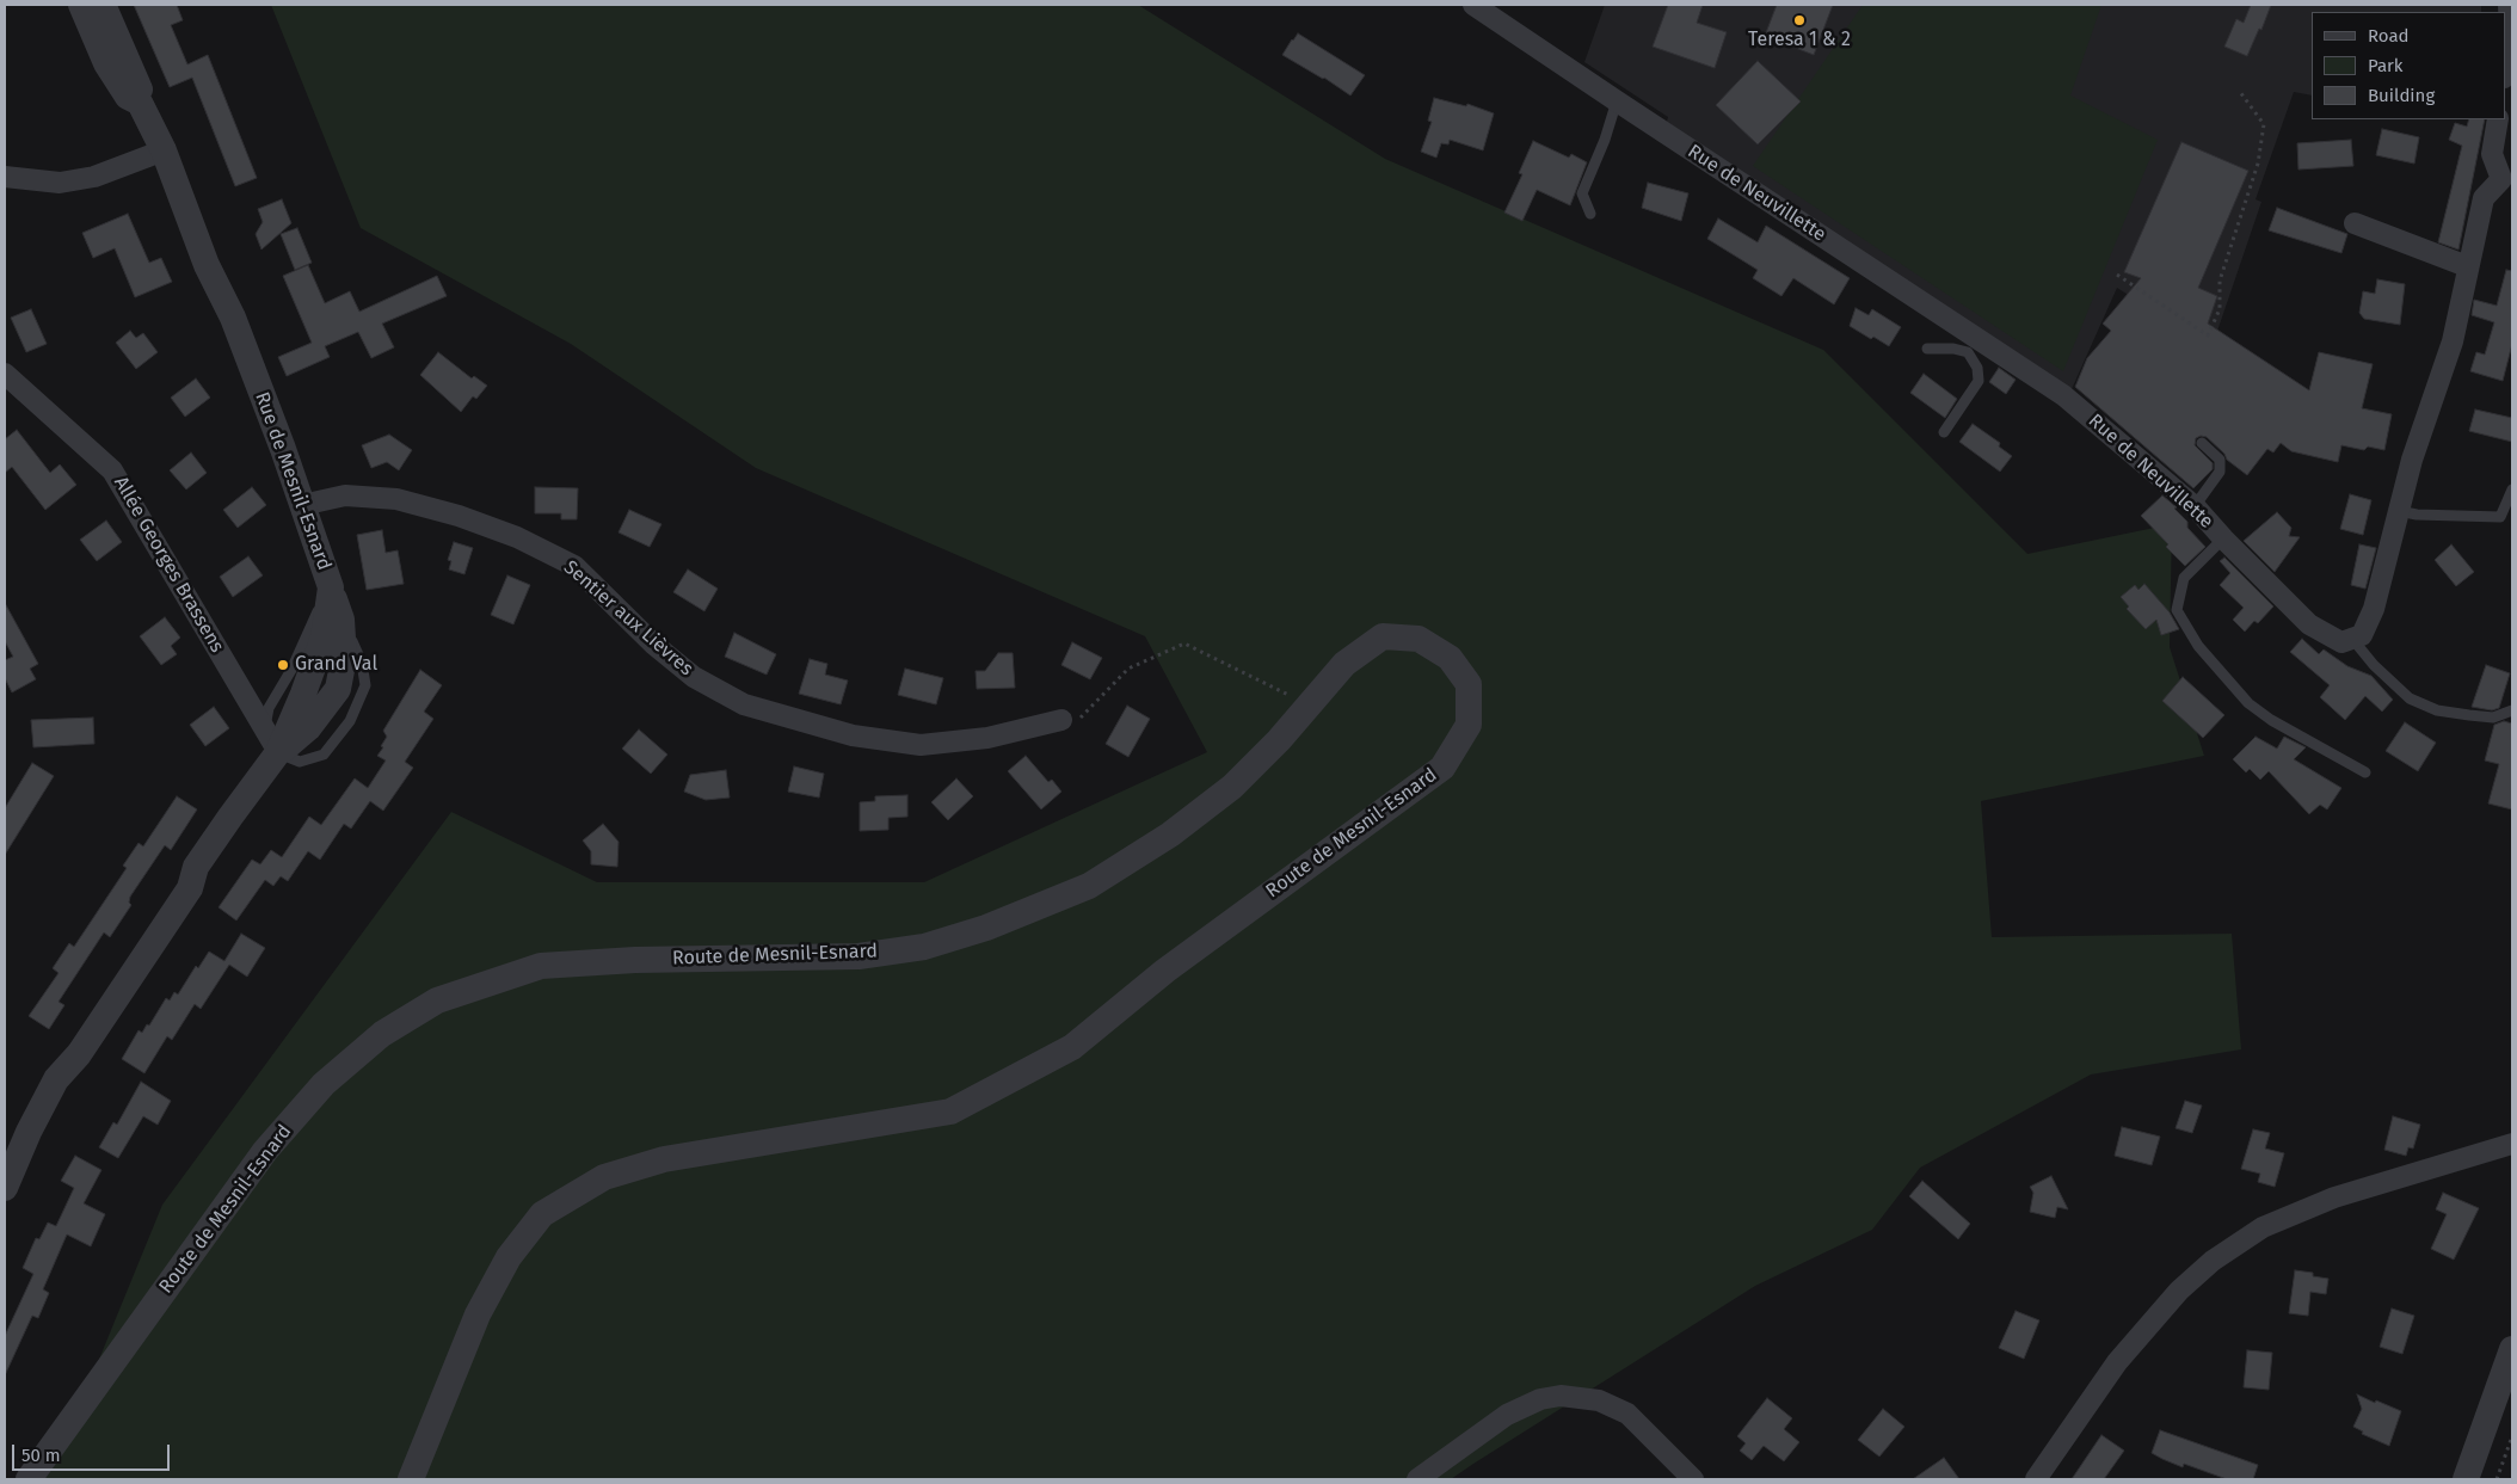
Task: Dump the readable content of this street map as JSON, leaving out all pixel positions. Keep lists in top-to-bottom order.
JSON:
{
  "streets": {
    "street": [
      "Rue de Neuvillette",
      "Rue de Mesnil-Esnard",
      "Allée Georges Brassens",
      "Sentier aux Lièvres",
      "Route de Mesnil-Esnard"
    ]
  },
  "crossings": [
    ["Rue de Mesnil-Esnard", "Allée Georges Brassens"],
    ["Rue de Mesnil-Esnard", "Sentier aux Lièvres"]
  ],
  "places": ["Teresa 1 & 2", "Grand Val"],
  "legend": ["Road", "Park", "Building"],
  "scale_bar": "50 m"
}
